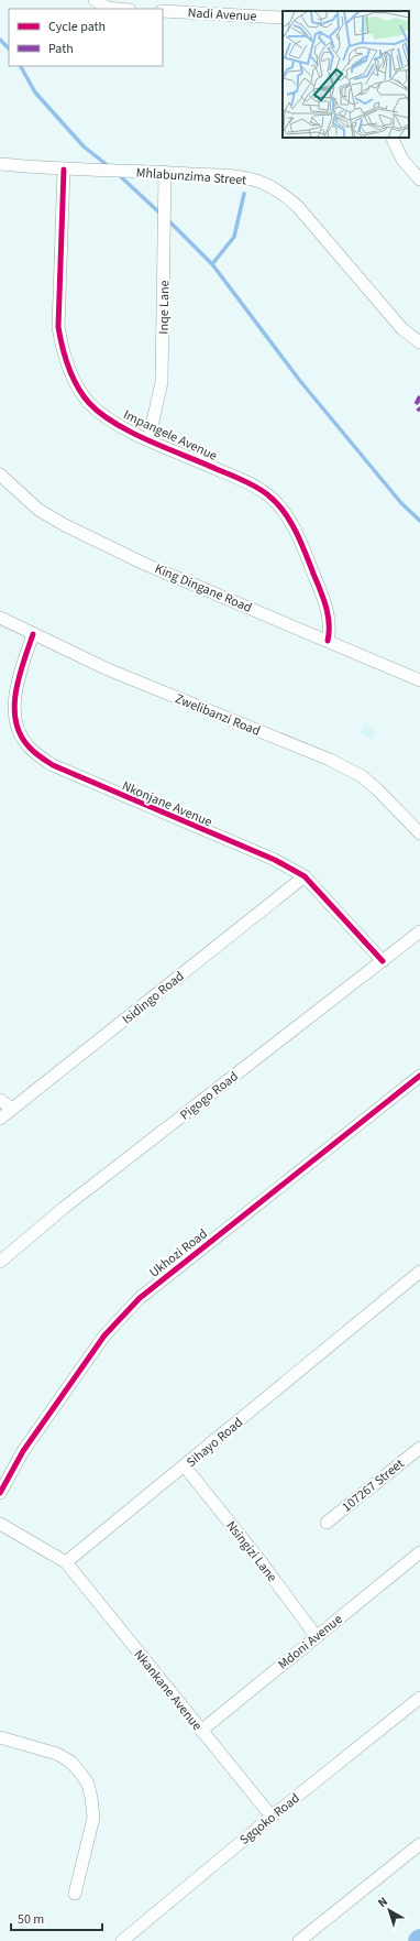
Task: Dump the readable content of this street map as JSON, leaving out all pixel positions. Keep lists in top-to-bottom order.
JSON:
{
  "streets": {
    "street": [
      "Nadi Avenue",
      "Mhlabunzima Street",
      "Inqe Lane",
      "Impangele Avenue",
      "King Dingane Road",
      "Zwelibanzi Road",
      "Nkonjane Avenue",
      "Isidingo Road",
      "Pigogo Road",
      "Ukhozi Road",
      "Sihayo Road",
      "107267 Street",
      "Nsingizi Lane",
      "Mdoni Avenue",
      "Nkankane Avenue",
      "Sgqoko Road"
    ]
  },
  "crossings": [
    ["Mhlabunzima Street", "Inqe Lane"],
    ["Mhlabunzima Street", "Impangele Avenue"],
    ["Inqe Lane", "Impangele Avenue"],
    ["Impangele Avenue", "King Dingane Road"],
    ["Zwelibanzi Road", "Nkonjane Avenue"],
    ["Nkonjane Avenue", "Isidingo Road"],
    ["Nkonjane Avenue", "Pigogo Road"],
    ["Sihayo Road", "Nsingizi Lane"],
    ["Sihayo Road", "Nkankane Avenue"],
    ["Nsingizi Lane", "Mdoni Avenue"],
    ["Mdoni Avenue", "Nkankane Avenue"],
    ["Nkankane Avenue", "Sgqoko Road"]
  ],
  "legend": ["Cycle path", "Path"],
  "scale_bar": "50 m",
  "north": "top left"
}
